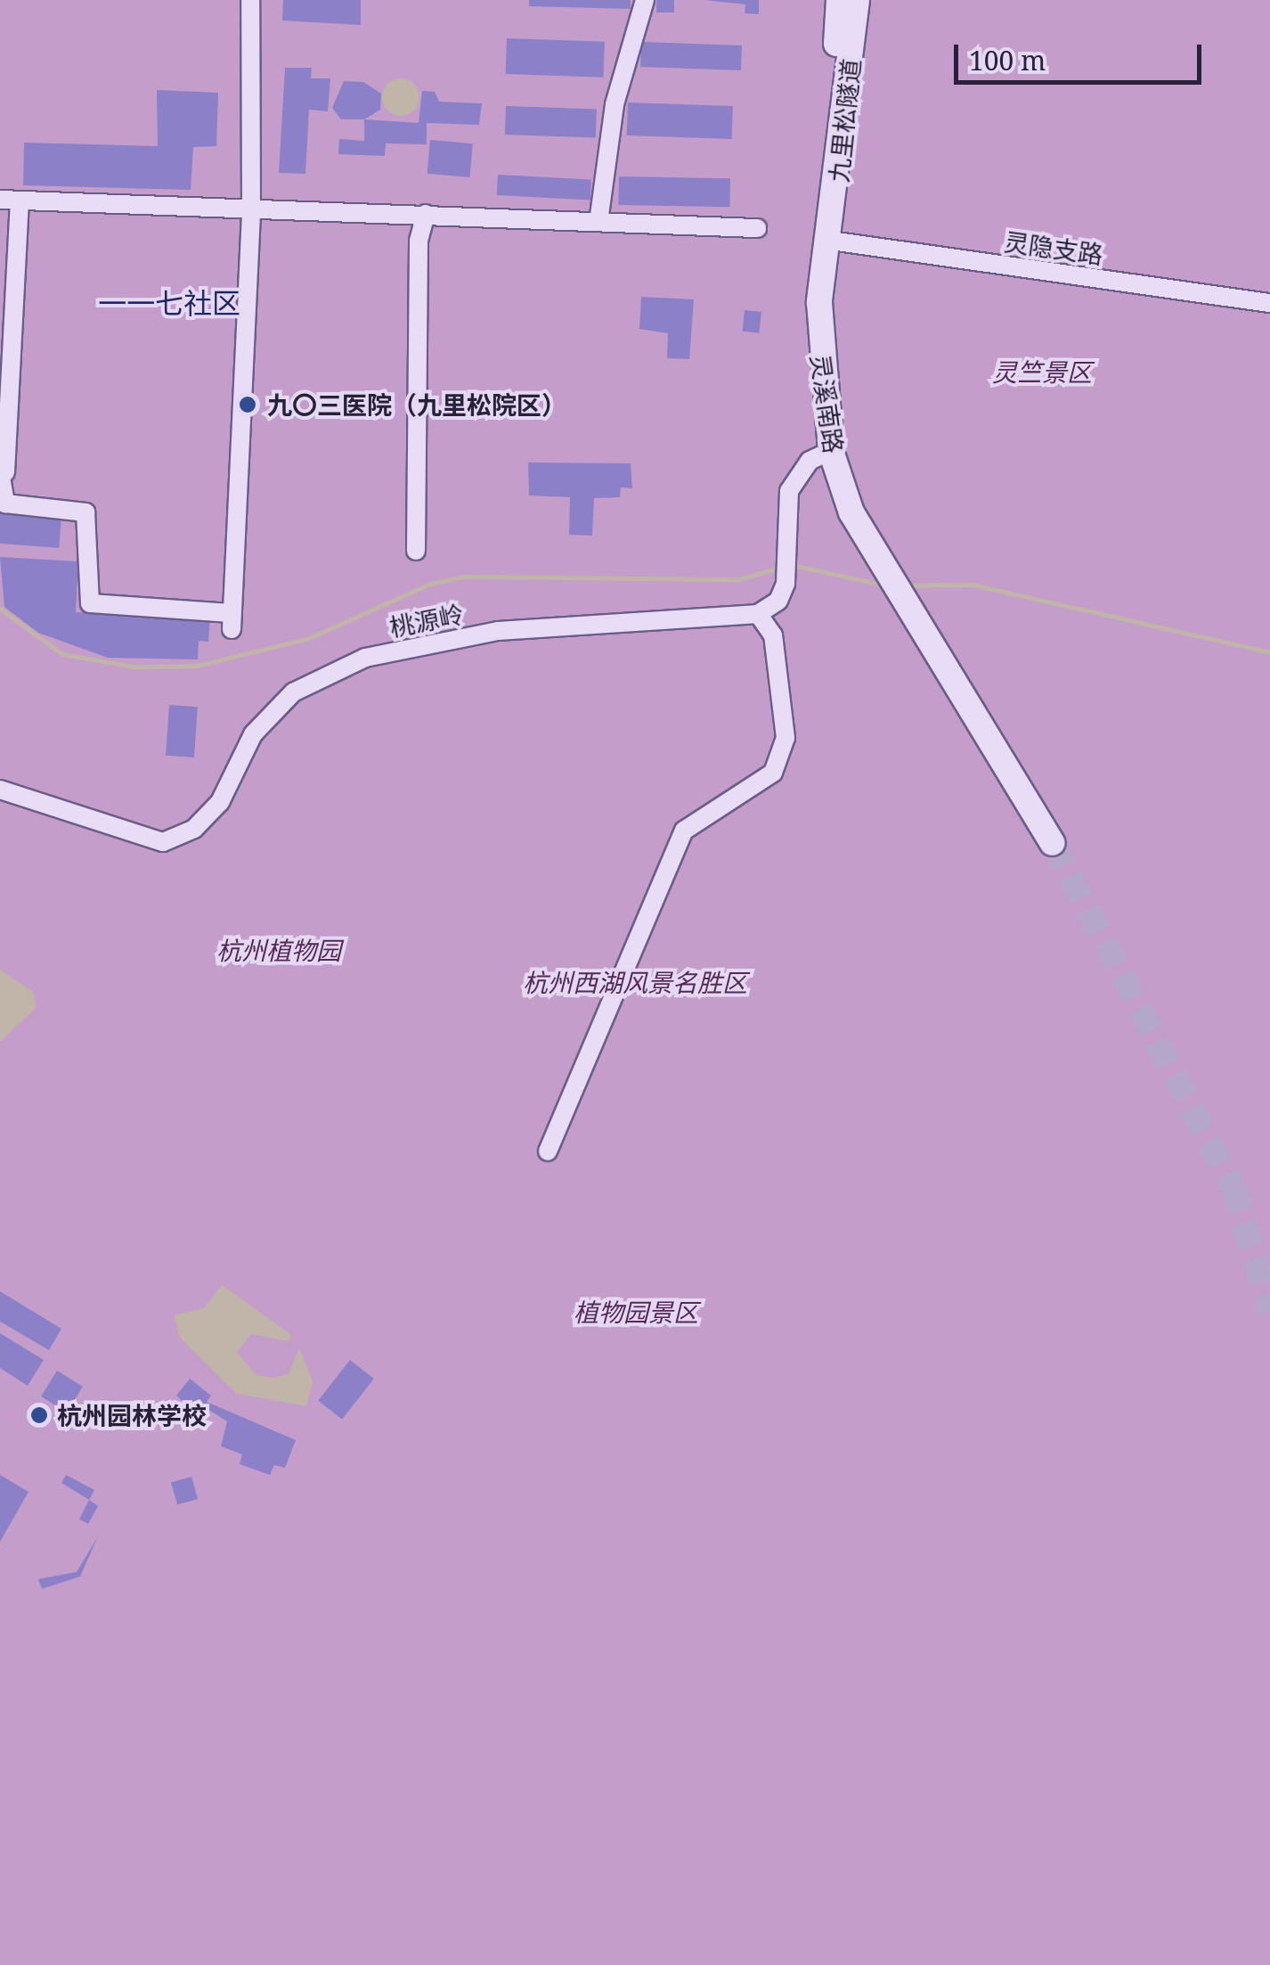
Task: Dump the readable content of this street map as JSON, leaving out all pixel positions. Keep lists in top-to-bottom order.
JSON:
{
  "streets": {
    "main road": ["九里松隧道", "灵溪南路"],
    "street": ["灵隐支路", "桃源岭"]
  },
  "crossings": [
    ["九里松隧道", "灵隐支路"],
    ["九里松隧道", "灵溪南路"],
    ["灵隐支路", "灵溪南路"]
  ],
  "districts": ["一一七社区"],
  "parks": [
    "灵竺景区",
    "杭州植物园",
    "杭州西湖风景名胜区",
    "植物园景区"
  ],
  "places": ["九〇三医院（九里松院区）", "杭州园林学校"],
  "scale_bar": "100 m"
}
